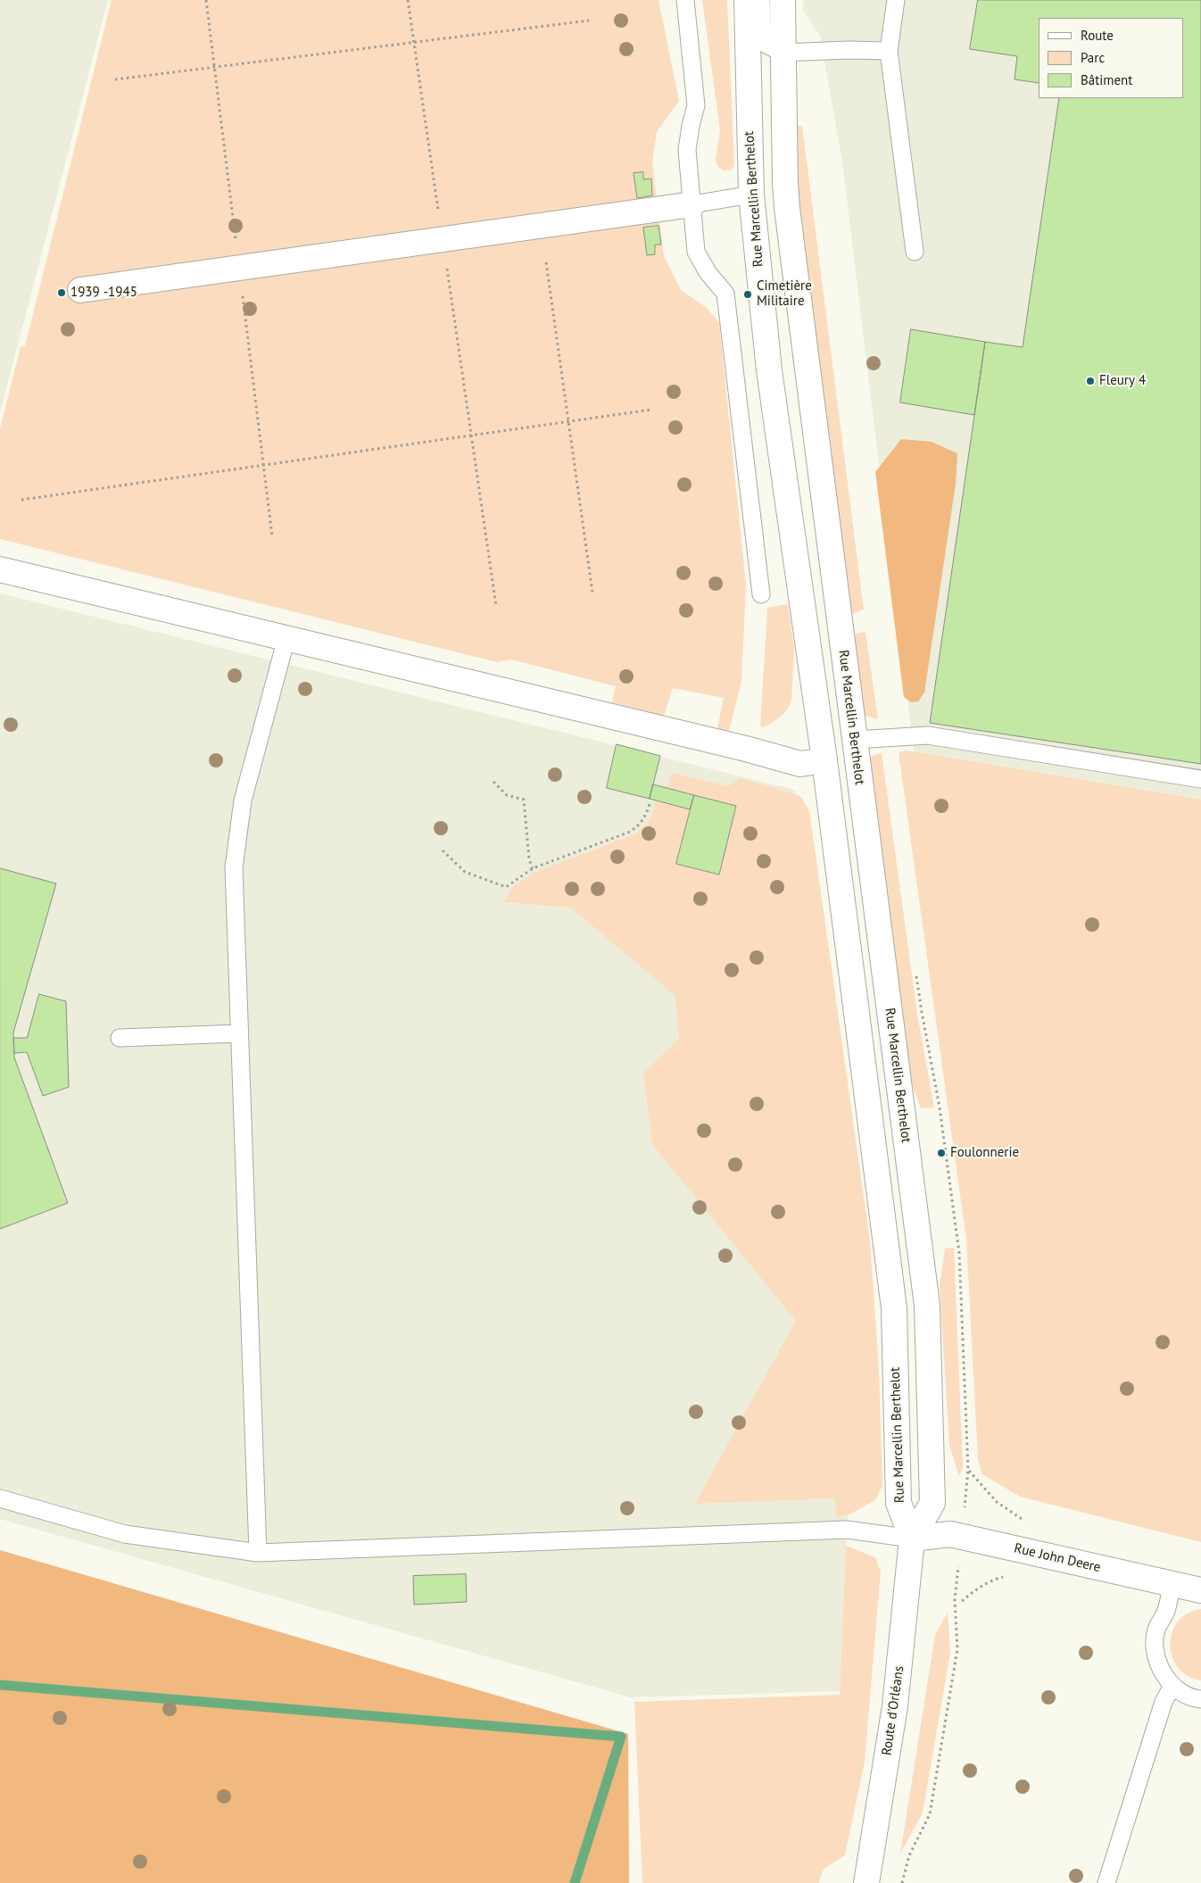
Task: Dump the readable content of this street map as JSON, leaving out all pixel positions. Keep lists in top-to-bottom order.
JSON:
{
  "streets": {
    "main road": ["Rue Marcellin Berthelot", "Rue John Deere", "Route d'Orléans"]
  },
  "crossings": [
    ["Rue Marcellin Berthelot", "Rue John Deere"],
    ["Rue Marcellin Berthelot", "Route d'Orléans"],
    ["Rue John Deere", "Route d'Orléans"]
  ],
  "places": [
    "1939 -1945",
    "Cimetière Militaire",
    "Fleury 4",
    "Foulonnerie"
  ],
  "legend": ["Route", "Parc", "Bâtiment"]
}
